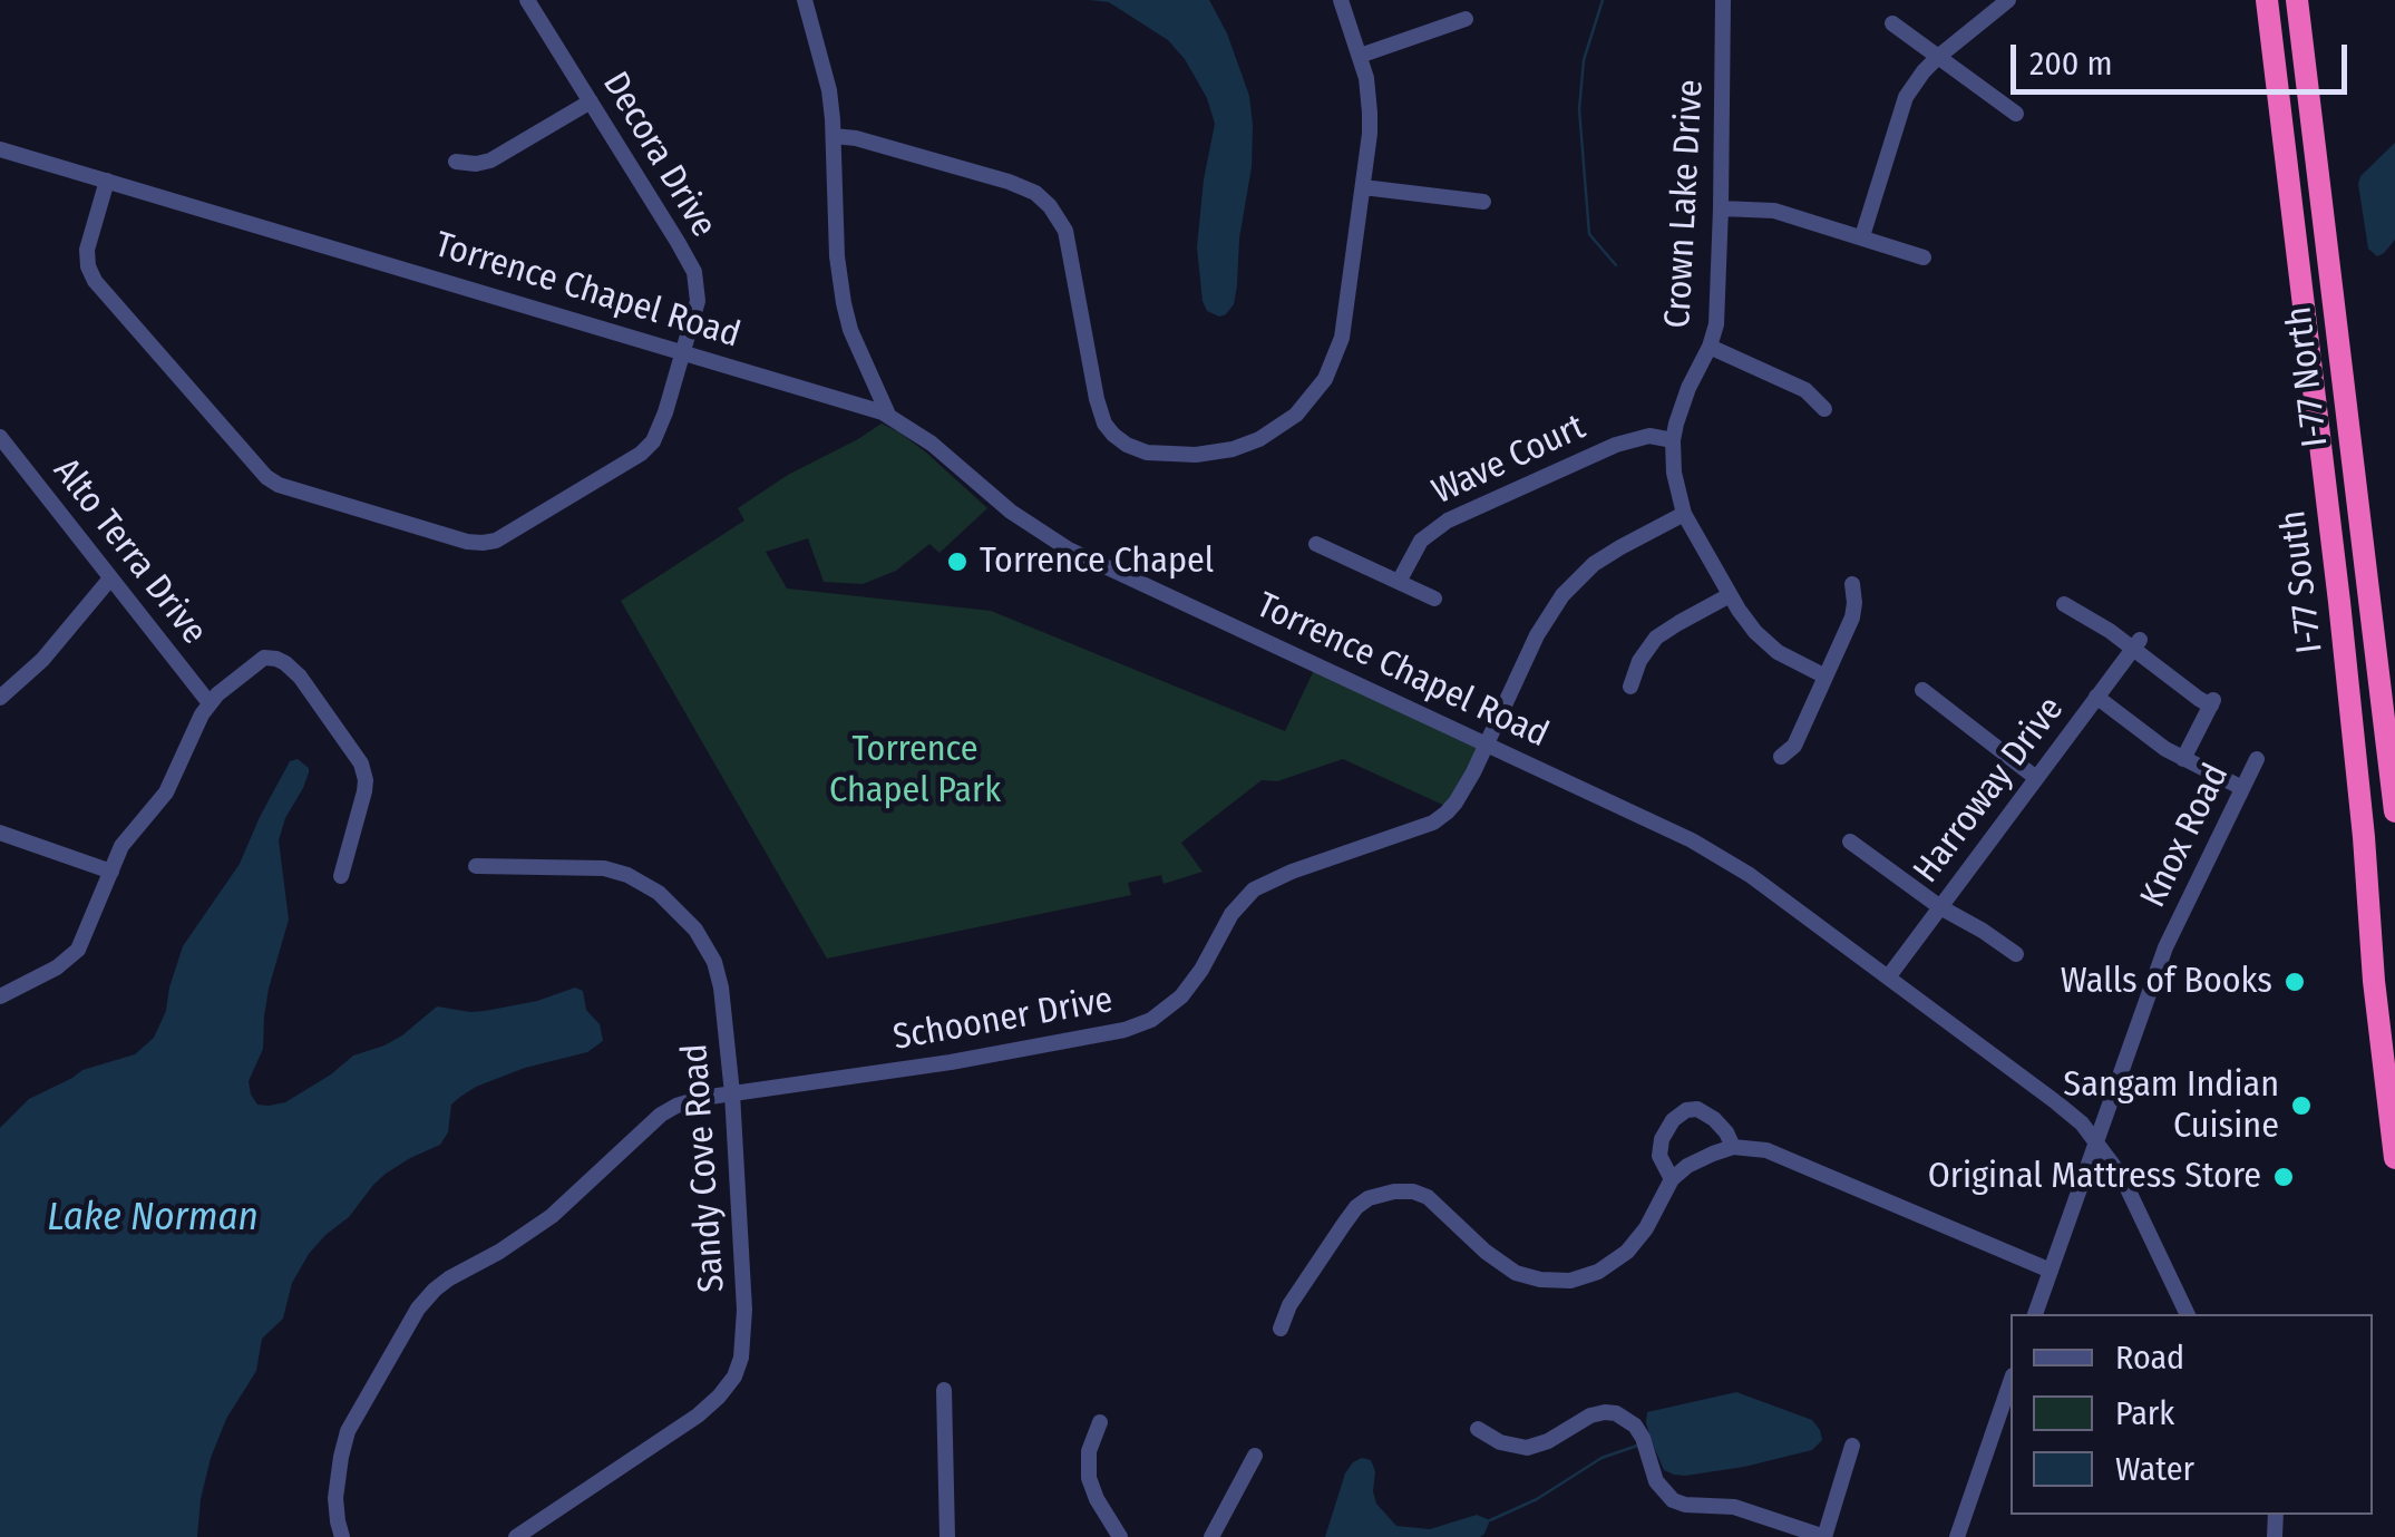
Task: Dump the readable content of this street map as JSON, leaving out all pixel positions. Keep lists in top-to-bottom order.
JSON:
{
  "streets": {
    "highway": ["I-77 North", "I-77 South"],
    "street": [
      "Decora Drive",
      "Crown Lake Drive",
      "Torrence Chapel Road",
      "Wave Court",
      "Alto Terra Drive",
      "Harroway Drive",
      "Knox Road",
      "Schooner Drive",
      "Sandy Cove Road"
    ]
  },
  "crossings": [
    ["Decora Drive", "Torrence Chapel Road"],
    ["Crown Lake Drive", "Wave Court"],
    ["Crown Lake Drive", "Schooner Drive"],
    ["Torrence Chapel Road", "Harroway Drive"],
    ["Torrence Chapel Road", "Knox Road"],
    ["Torrence Chapel Road", "Schooner Drive"],
    ["Schooner Drive", "Sandy Cove Road"]
  ],
  "water": ["Lake Norman"],
  "parks": ["Torrence Chapel Park"],
  "places": [
    "Torrence Chapel",
    "Walls of Books",
    "Sangam Indian Cuisine",
    "Original Mattress Store"
  ],
  "legend": ["Road", "Park", "Water"],
  "scale_bar": "200 m"
}
